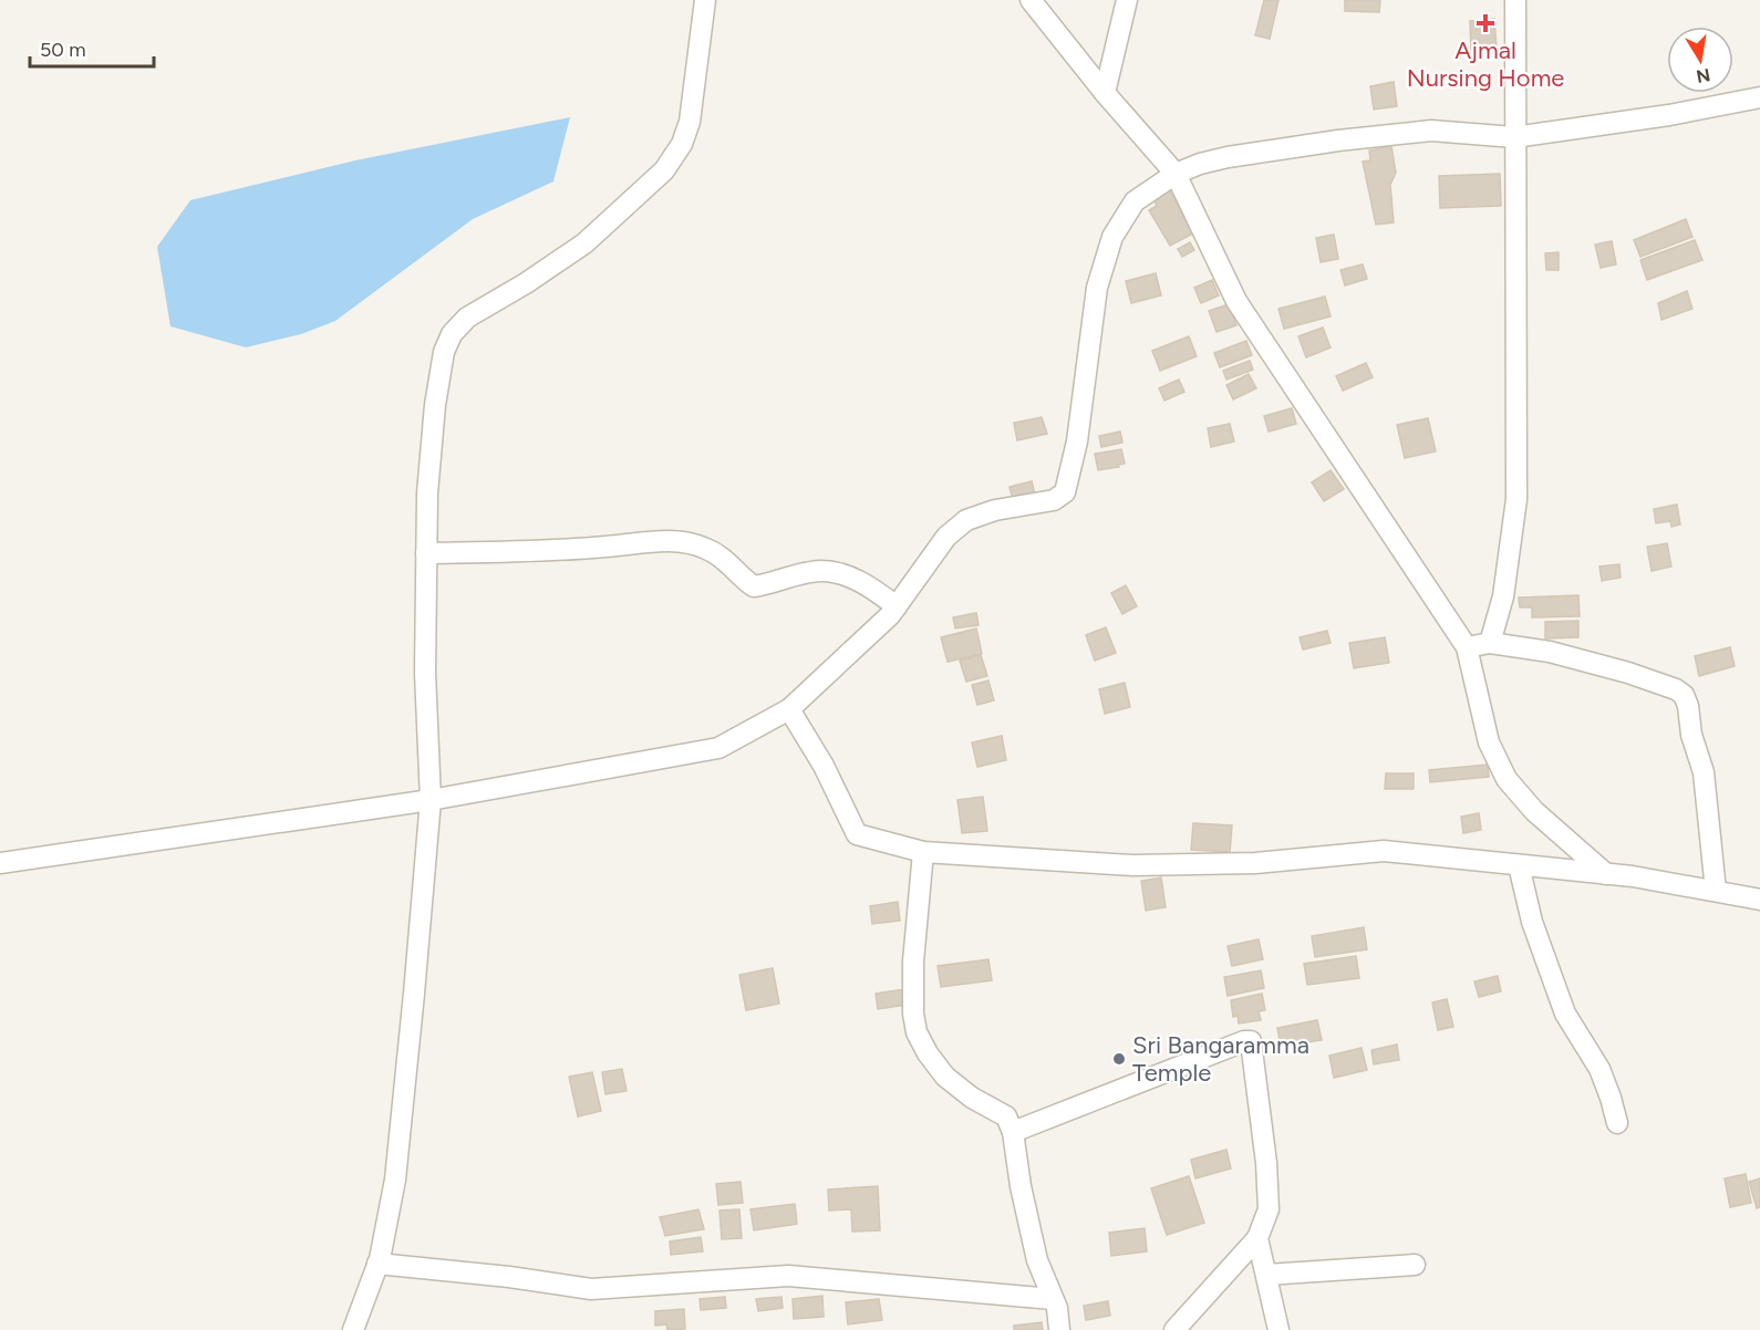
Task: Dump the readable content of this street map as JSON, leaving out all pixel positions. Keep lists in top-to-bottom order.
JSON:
{
  "places": {
    "health": ["Ajmal Nursing Home"],
    "other": ["Sri Bangaramma Temple"]
  },
  "scale_bar": "50 m",
  "north": "bottom"
}
